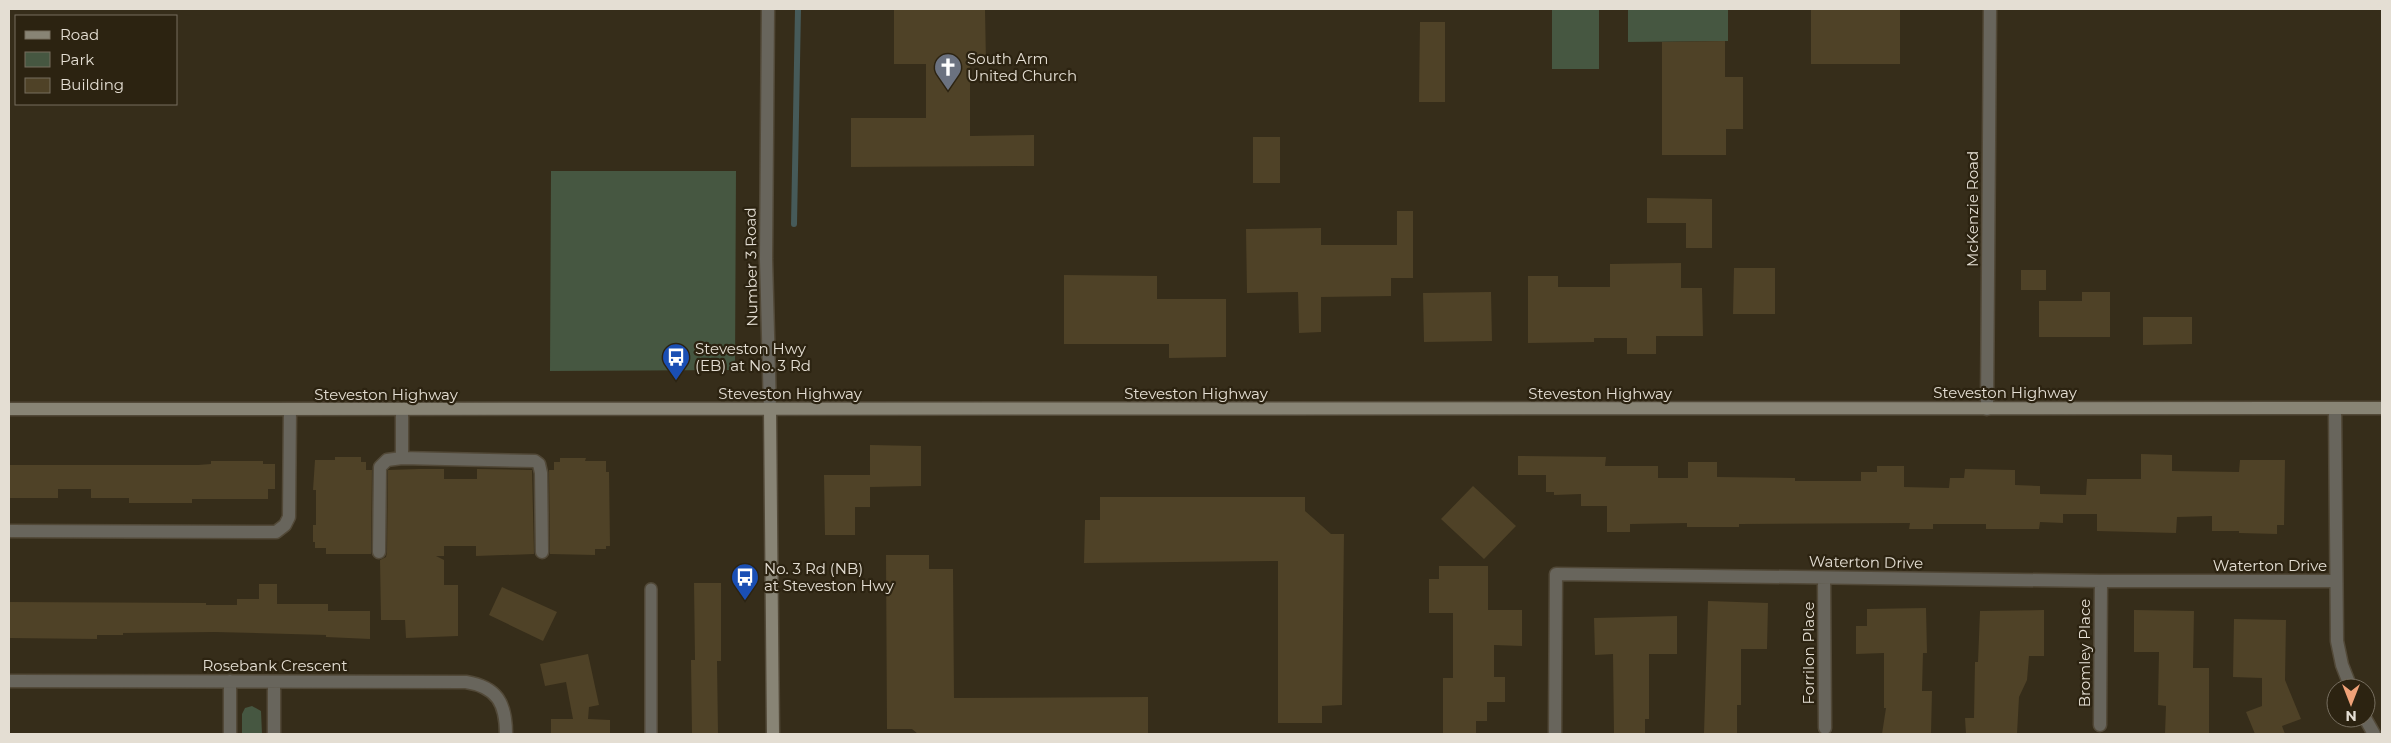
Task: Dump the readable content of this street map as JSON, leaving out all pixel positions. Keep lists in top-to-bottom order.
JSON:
{
  "streets": {
    "main road": ["Number 3 Road", "Steveston Highway"],
    "street": [
      "McKenzie Road",
      "Waterton Drive",
      "Forrilon Place",
      "Bromley Place",
      "Rosebank Crescent"
    ]
  },
  "crossings": [
    ["McKenzie Road", "Steveston Highway"],
    ["Number 3 Road", "Steveston Highway"],
    ["Waterton Drive", "Forrilon Place"],
    ["Waterton Drive", "Bromley Place"]
  ],
  "places": {
    "church": ["South Arm United Church"],
    "bus stop": ["Steveston Hwy (EB) at No. 3 Rd", "No. 3 Rd (NB) at Steveston Hwy"]
  },
  "legend": ["Road", "Park", "Building"],
  "north": "bottom"
}
